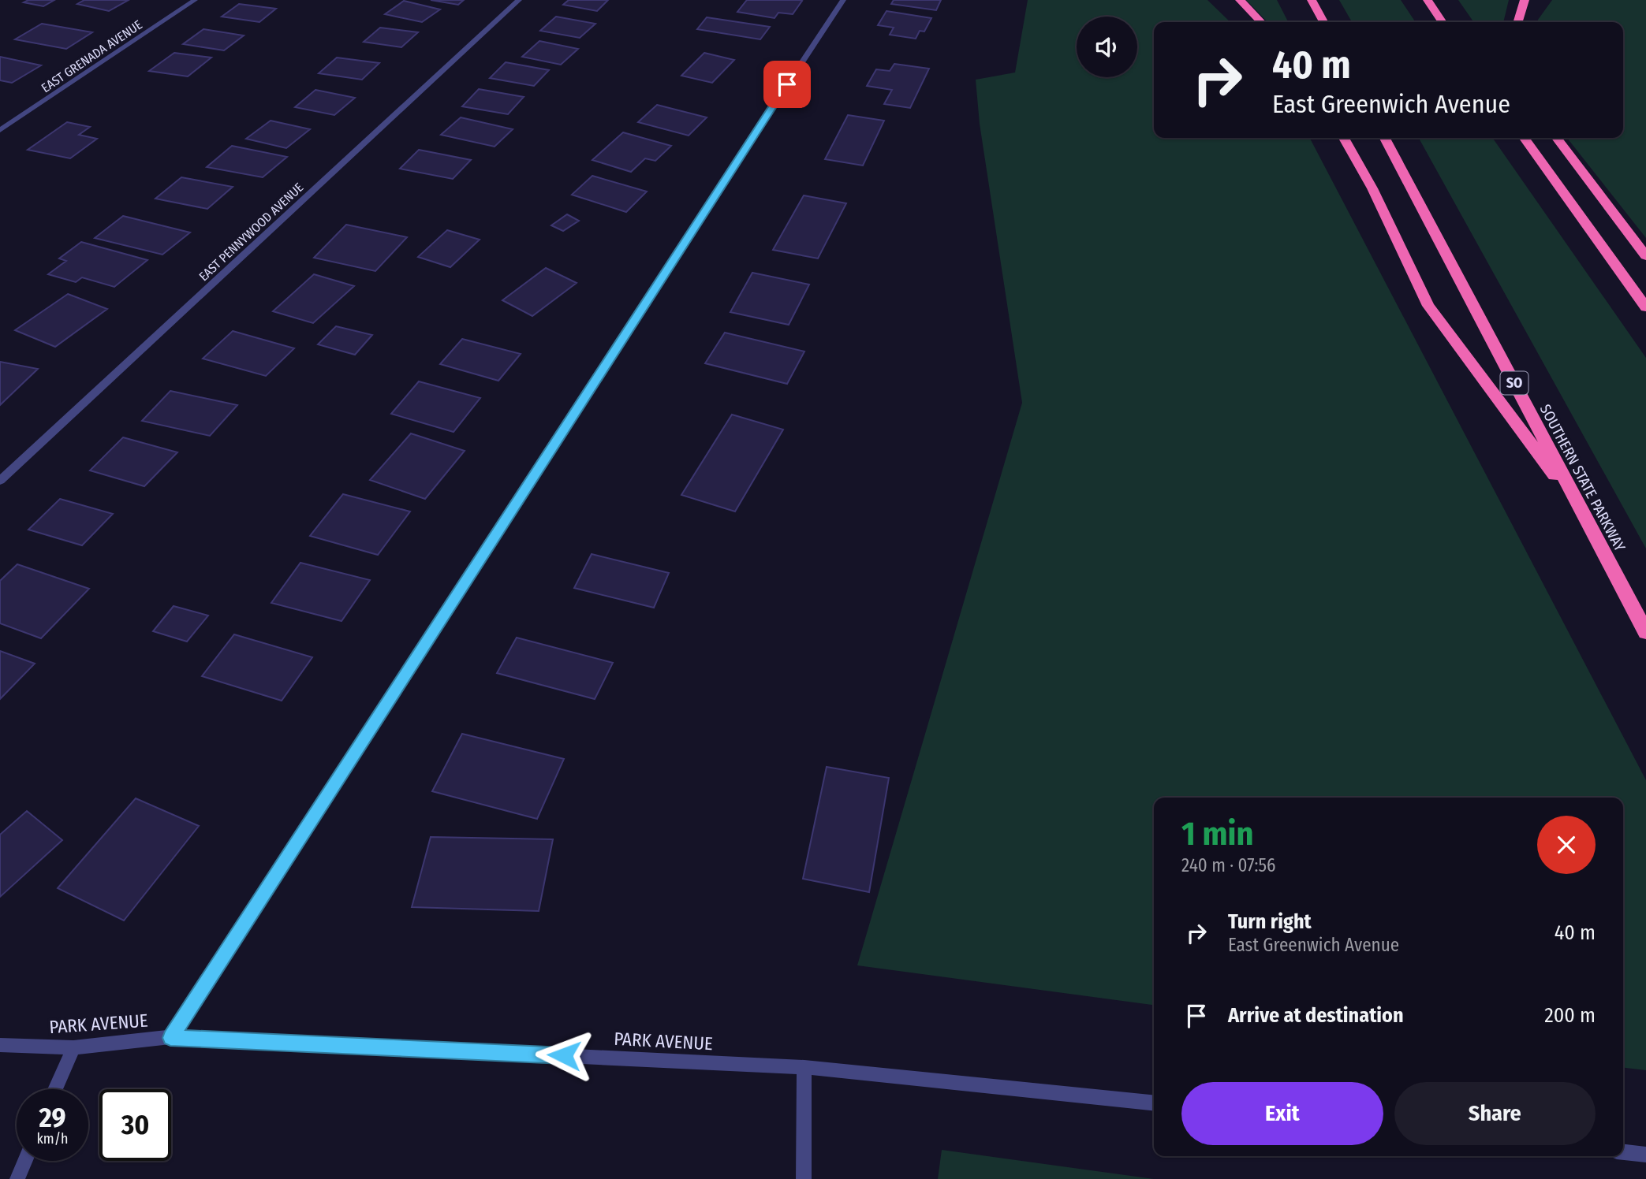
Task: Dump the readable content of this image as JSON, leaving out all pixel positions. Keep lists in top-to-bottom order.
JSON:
{
  "streets": {
    "highway": ["SO", "SOUTHERN STATE PARKWAY"],
    "street": ["EAST GRENADA AVENUE", "EAST PENNYWOOD AVENUE", "PARK AVENUE"]
  },
  "page": {
    "turn": ["40 m", "East Greenwich Avenue"],
    "heading": ["1 min", "240 m · 07:56"],
    "list": [
      {
        "name": "Turn right",
        "note": "East Greenwich Avenue",
        "value": "40 m"
      },
      {
        "name": "Arrive at destination",
        "value": "200 m"
      }
    ],
    "buttons": ["Exit", "Share"],
    "speed": "29 km/h",
    "limit": "30"
  }
}
